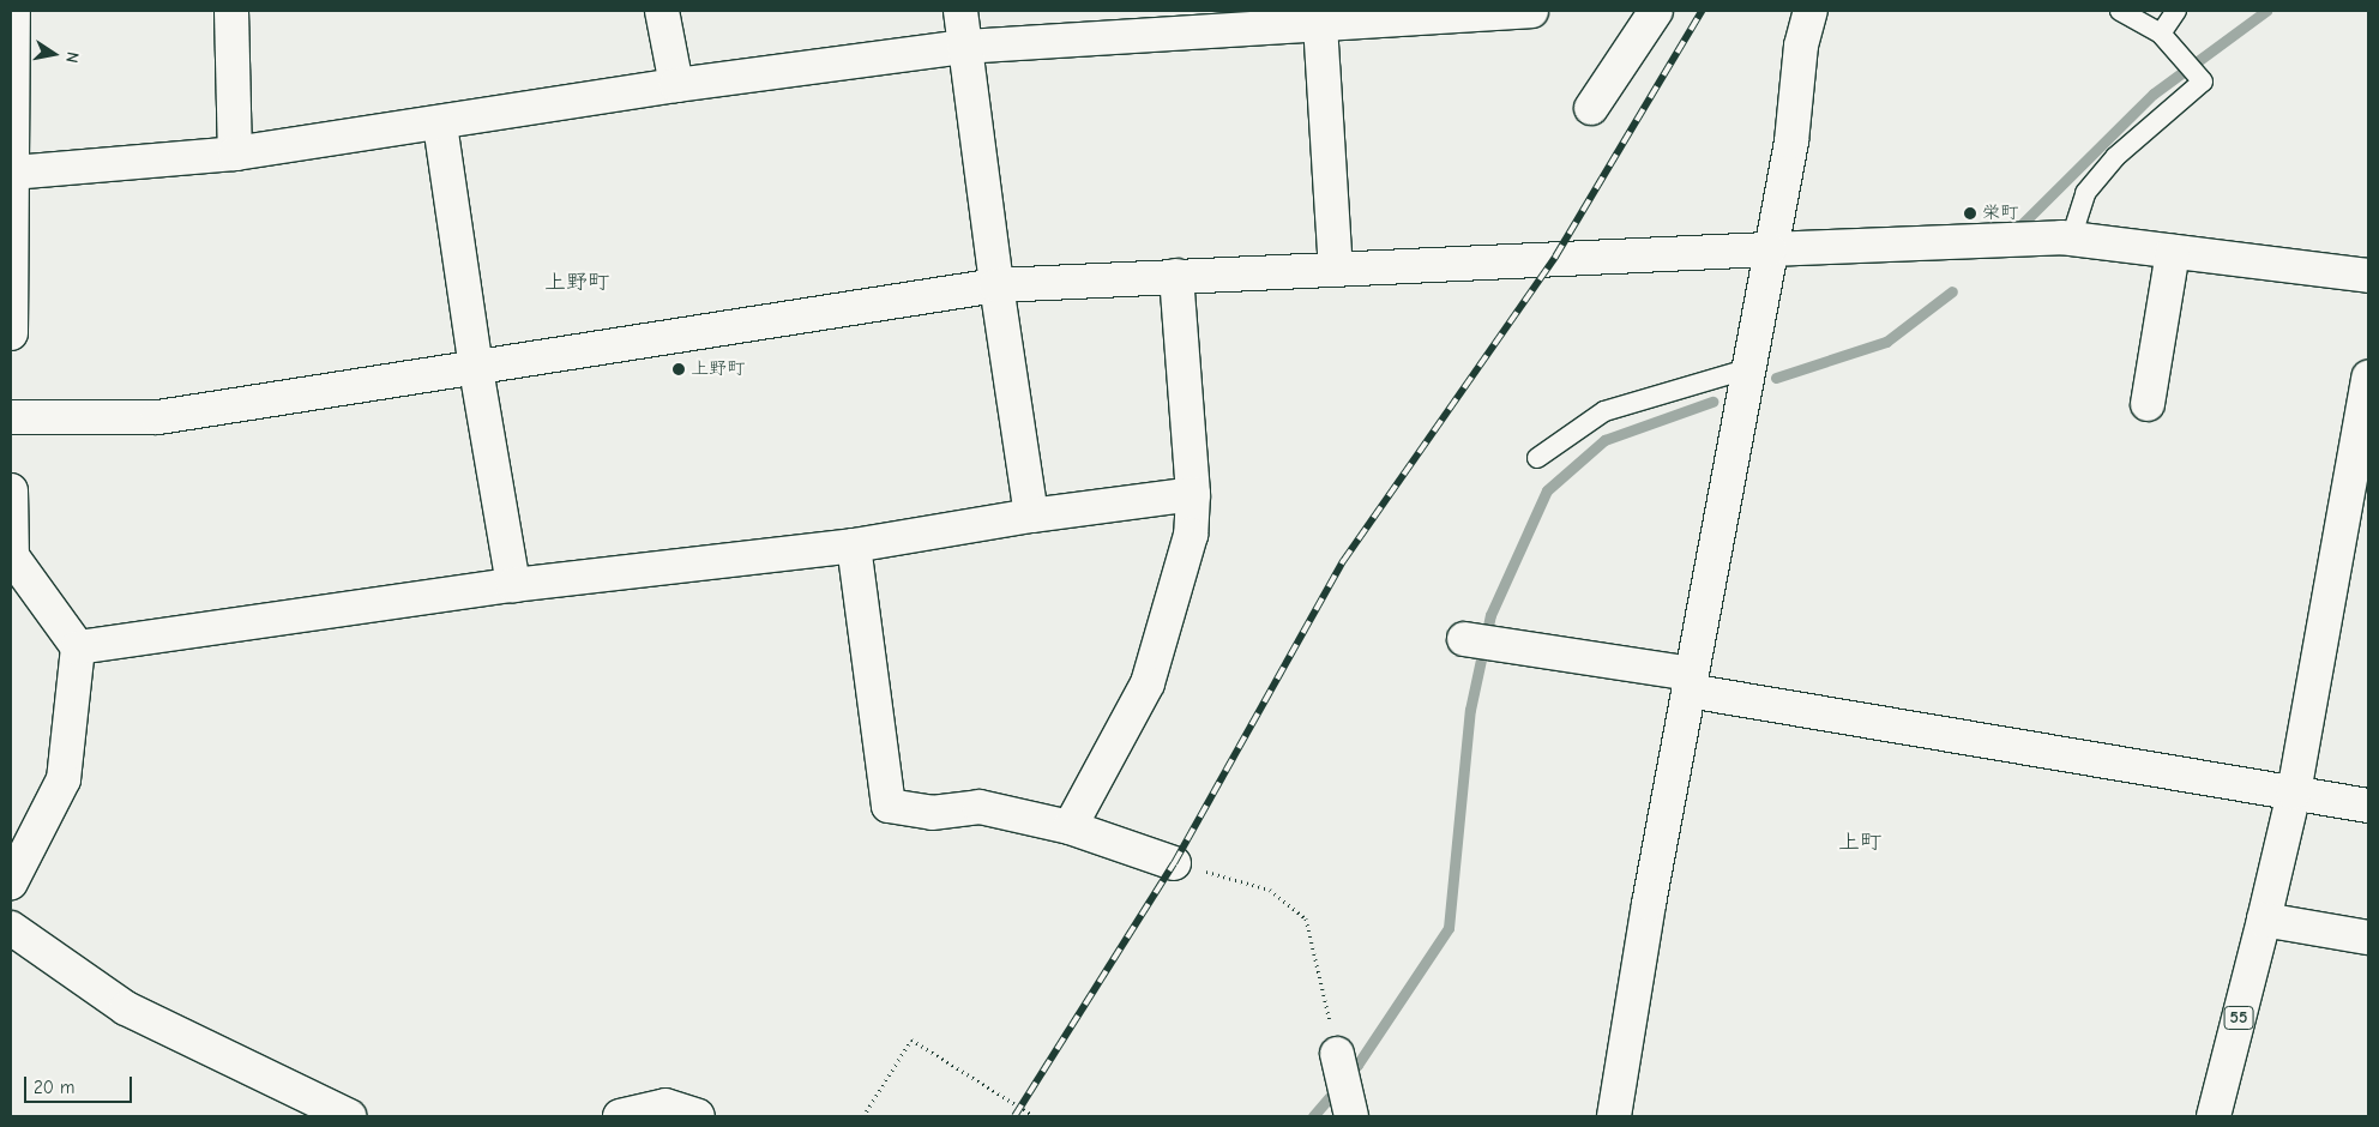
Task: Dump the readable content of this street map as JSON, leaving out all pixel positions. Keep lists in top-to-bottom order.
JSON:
{
  "streets": {
    "street": ["55"]
  },
  "districts": ["上野町", "上町"],
  "places": ["栄町", "上野町"],
  "scale_bar": "20 m",
  "north": "right"
}
